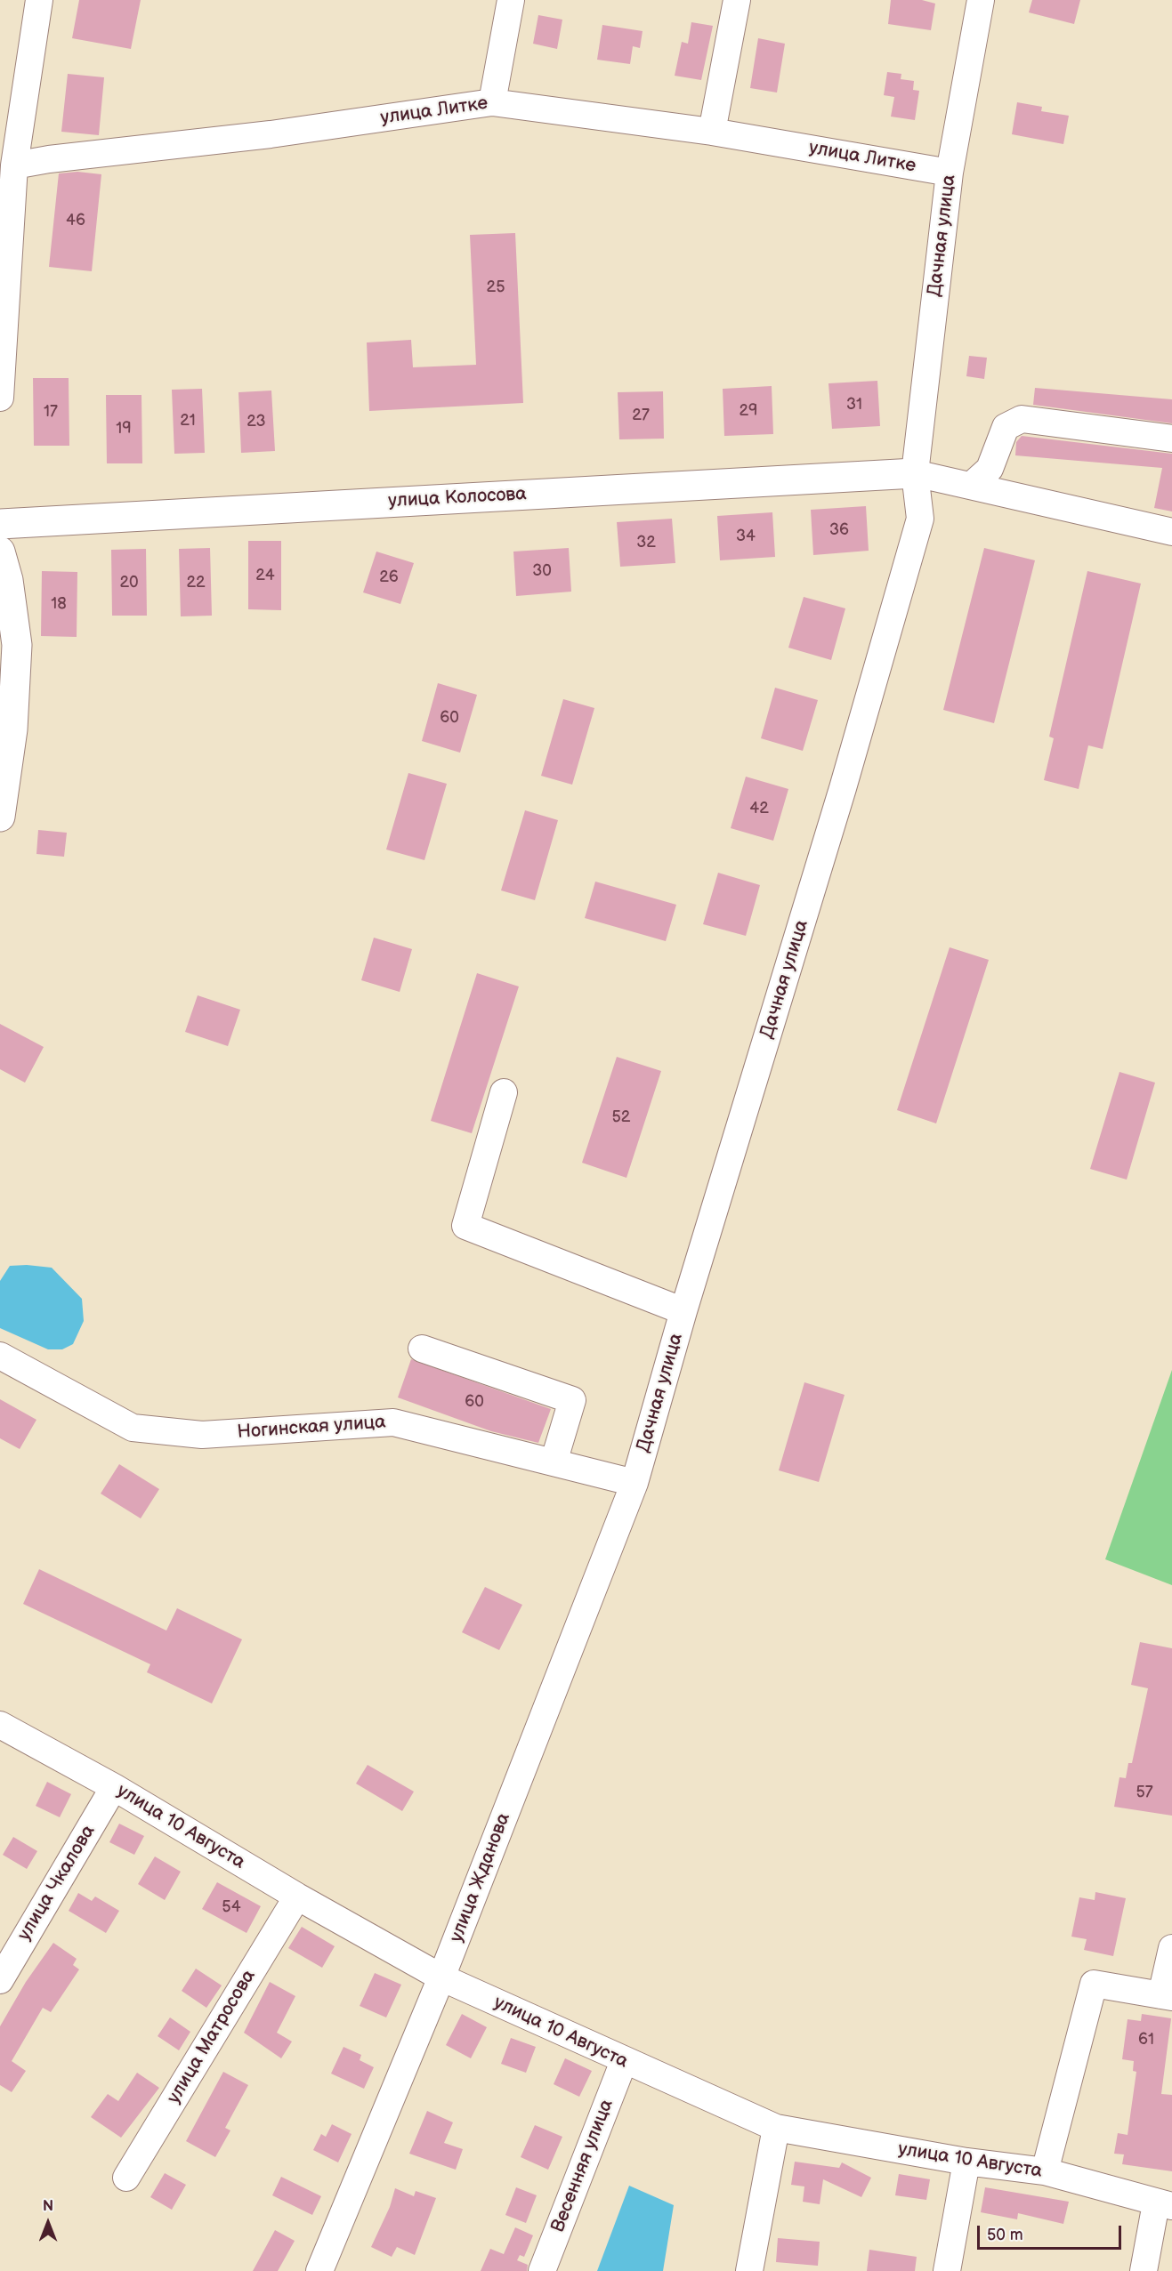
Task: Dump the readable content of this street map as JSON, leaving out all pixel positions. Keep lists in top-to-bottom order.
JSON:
{
  "streets": {
    "main road": ["улица Колосова"],
    "street": [
      "улица Литке",
      "Дачная улица",
      "Ногинская улица",
      "улица 10 Августа",
      "улица Жданова",
      "улица Чкалова",
      "улица Матросова",
      "Весенняя улица"
    ]
  },
  "crossings": [
    ["улица Литке", "Дачная улица"],
    ["Дачная улица", "улица Колосова"],
    ["Дачная улица", "Ногинская улица"],
    ["Дачная улица", "улица Жданова"],
    ["Ногинская улица", "улица Жданова"],
    ["улица 10 Августа", "улица Жданова"],
    ["улица 10 Августа", "улица Чкалова"],
    ["улица 10 Августа", "улица Матросова"],
    ["улица 10 Августа", "Весенняя улица"]
  ],
  "house_numbers": [
    "46",
    "25",
    "31",
    "29",
    "17",
    "27",
    "21",
    "23",
    "19",
    "36",
    "34",
    "32",
    "30",
    "24",
    "26",
    "20",
    "22",
    "18",
    "60",
    "42",
    "52",
    "60",
    "57",
    "54",
    "61"
  ],
  "scale_bar": "50 m",
  "north": "top"
}
